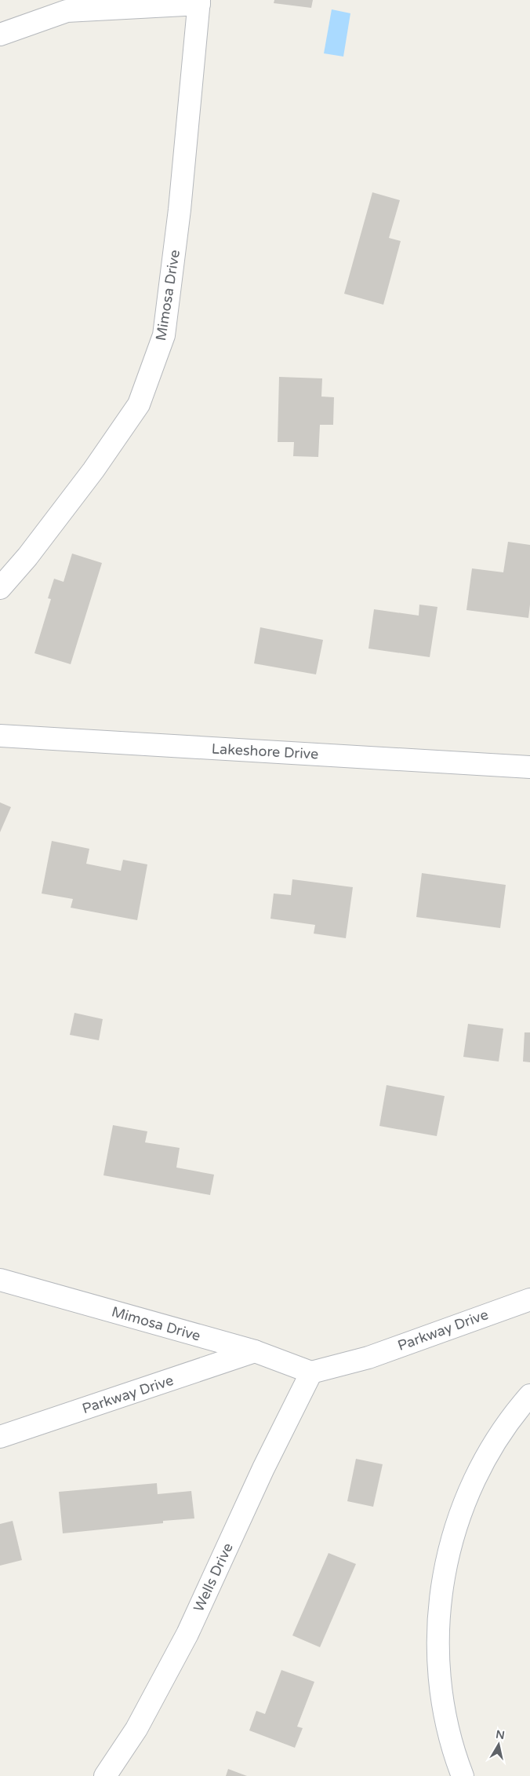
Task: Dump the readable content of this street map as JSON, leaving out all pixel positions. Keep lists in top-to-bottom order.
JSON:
{
  "streets": {
    "street": [
      "Mimosa Drive",
      "Lakeshore Drive",
      "Parkway Drive",
      "Wells Drive"
    ]
  },
  "crossings": [
    ["Mimosa Drive", "Parkway Drive"],
    ["Mimosa Drive", "Wells Drive"],
    ["Parkway Drive", "Wells Drive"]
  ],
  "north": "top"
}
